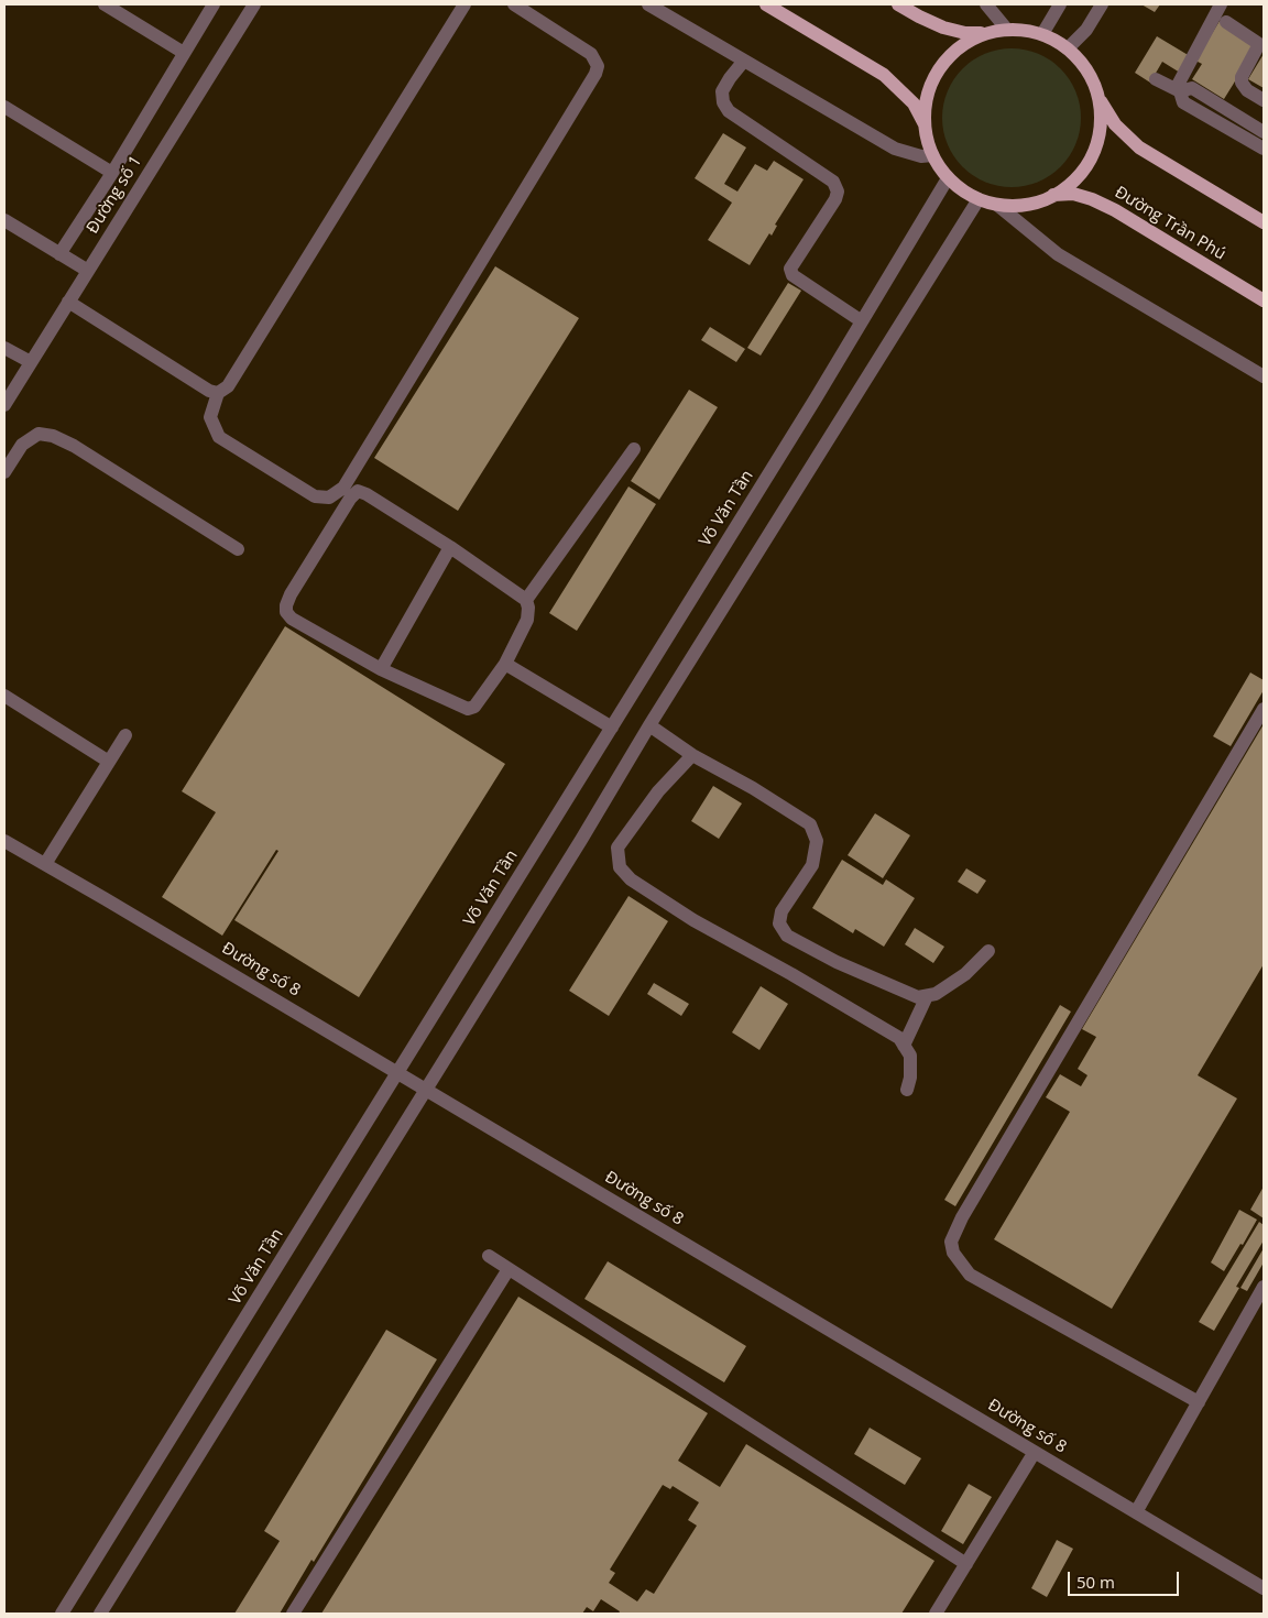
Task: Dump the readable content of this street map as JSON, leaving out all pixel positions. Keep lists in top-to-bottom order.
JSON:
{
  "streets": {
    "main road": ["Đường Trần Phú"],
    "street": ["Đường số 1", "Võ Văn Tần", "Đường số 8"]
  },
  "crossings": [
    ["Đường Trần Phú", "Võ Văn Tần"],
    ["Võ Văn Tần", "Đường số 8"]
  ],
  "scale_bar": "50 m"
}
